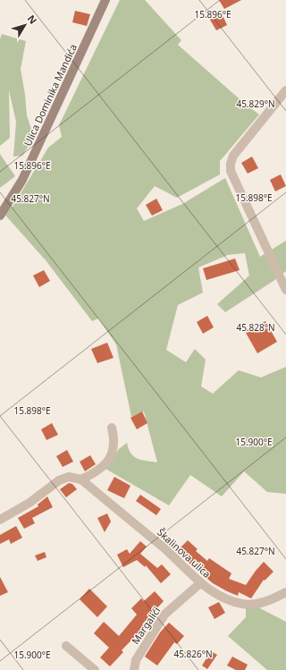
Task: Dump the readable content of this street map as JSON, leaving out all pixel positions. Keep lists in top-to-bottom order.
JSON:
{
  "streets": {
    "street": ["Ulica Dominika Mandića", "Škalinova ulica", "Margalići"]
  },
  "crossings": [
    ["Škalinova ulica", "Margalići"]
  ],
  "north": "top right",
  "coordinates": [
    "15.896°E",
    "45.829°N",
    "15.898°E",
    "45.827°N",
    "45.828°N",
    "15.900°E",
    "45.826°N"
  ]
}
